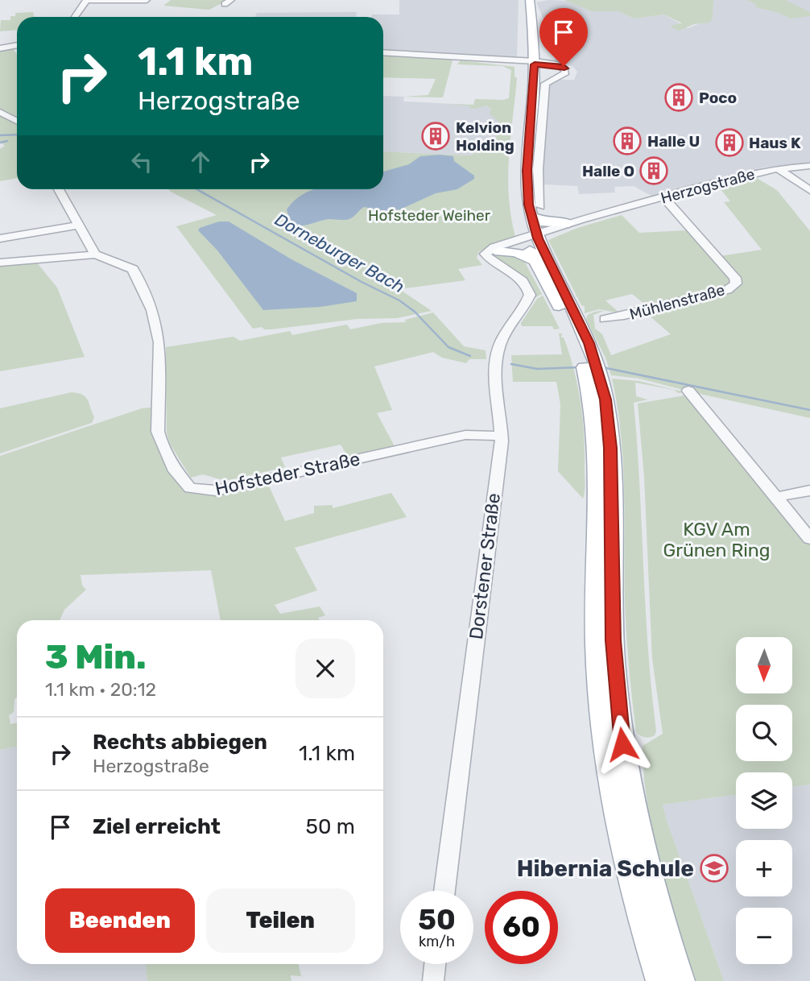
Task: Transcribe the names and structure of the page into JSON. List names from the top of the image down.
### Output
{
  "streets": {
    "street": [
      "Herzogstraße",
      "Mühlenstraße",
      "Hofsteder Straße",
      "Dorstener Straße"
    ]
  },
  "crossings": [
    ["Herzogstraße", "Mühlenstraße"],
    ["Hofsteder Straße", "Dorstener Straße"]
  ],
  "water": ["Dorneburger Bach"],
  "parks": ["Hofsteder Weiher", "KGV Am Grünen Ring"],
  "places": {
    "building": [
      "Poco",
      "Kelvion Holding",
      "Halle U",
      "Haus K",
      "Halle O"
    ],
    "school or university": ["Hibernia Schule"]
  },
  "north": "bottom",
  "page": {
    "turn": ["1.1 km", "Herzogstraße"],
    "heading": ["3 Min.", "1.1 km · 20:12"],
    "map_buttons": ["+", "−"],
    "list": [
      {
        "name": "Rechts abbiegen",
        "note": "Herzogstraße",
        "value": "1.1 km"
      },
      {
        "name": "Ziel erreicht",
        "value": "50 m"
      }
    ],
    "buttons": ["Beenden", "Teilen"],
    "speed": "50 km/h",
    "limit": "60"
  }
}
